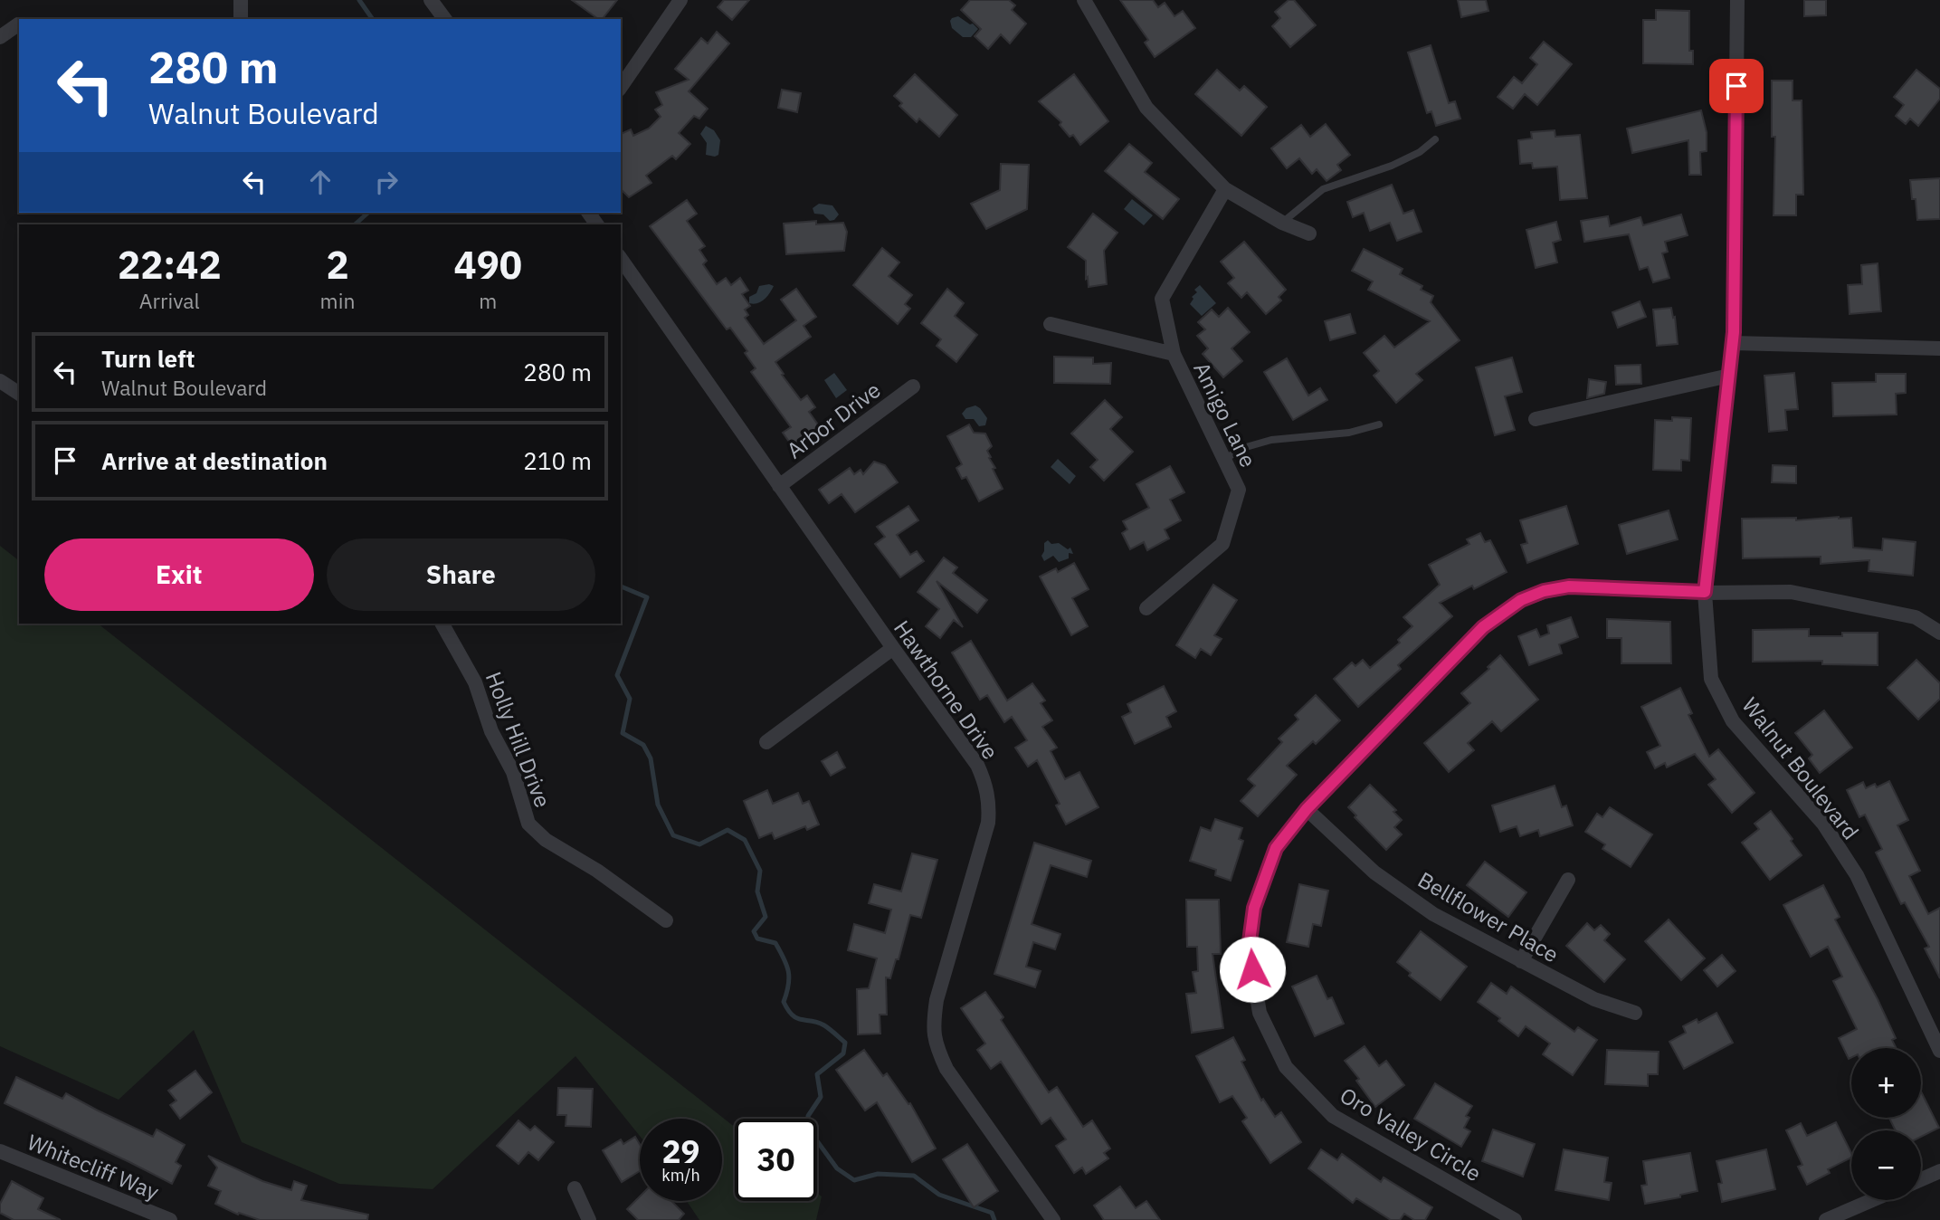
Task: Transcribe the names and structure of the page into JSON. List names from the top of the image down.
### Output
{
  "streets": {
    "street": [
      "Amigo Lane",
      "Arbor Drive",
      "Hawthorne Drive",
      "Holly Hill Drive",
      "Walnut Boulevard",
      "Bellflower Place",
      "Oro Valley Circle",
      "Whitecliff Way"
    ]
  },
  "crossings": [
    ["Arbor Drive", "Hawthorne Drive"],
    ["Walnut Boulevard", "Oro Valley Circle"],
    ["Bellflower Place", "Oro Valley Circle"]
  ],
  "page": {
    "turn": ["280 m", "Walnut Boulevard"],
    "eta": [
      "22:42",
      "Arrival",
      "2",
      "min",
      "490",
      "m"
    ],
    "list": [
      {
        "name": "Turn left",
        "note": "Walnut Boulevard",
        "value": "280 m"
      },
      {
        "name": "Arrive at destination",
        "value": "210 m"
      }
    ],
    "buttons": ["Exit", "Share"],
    "map_buttons": ["+", "−"],
    "speed": "29 km/h",
    "limit": "30"
  }
}
